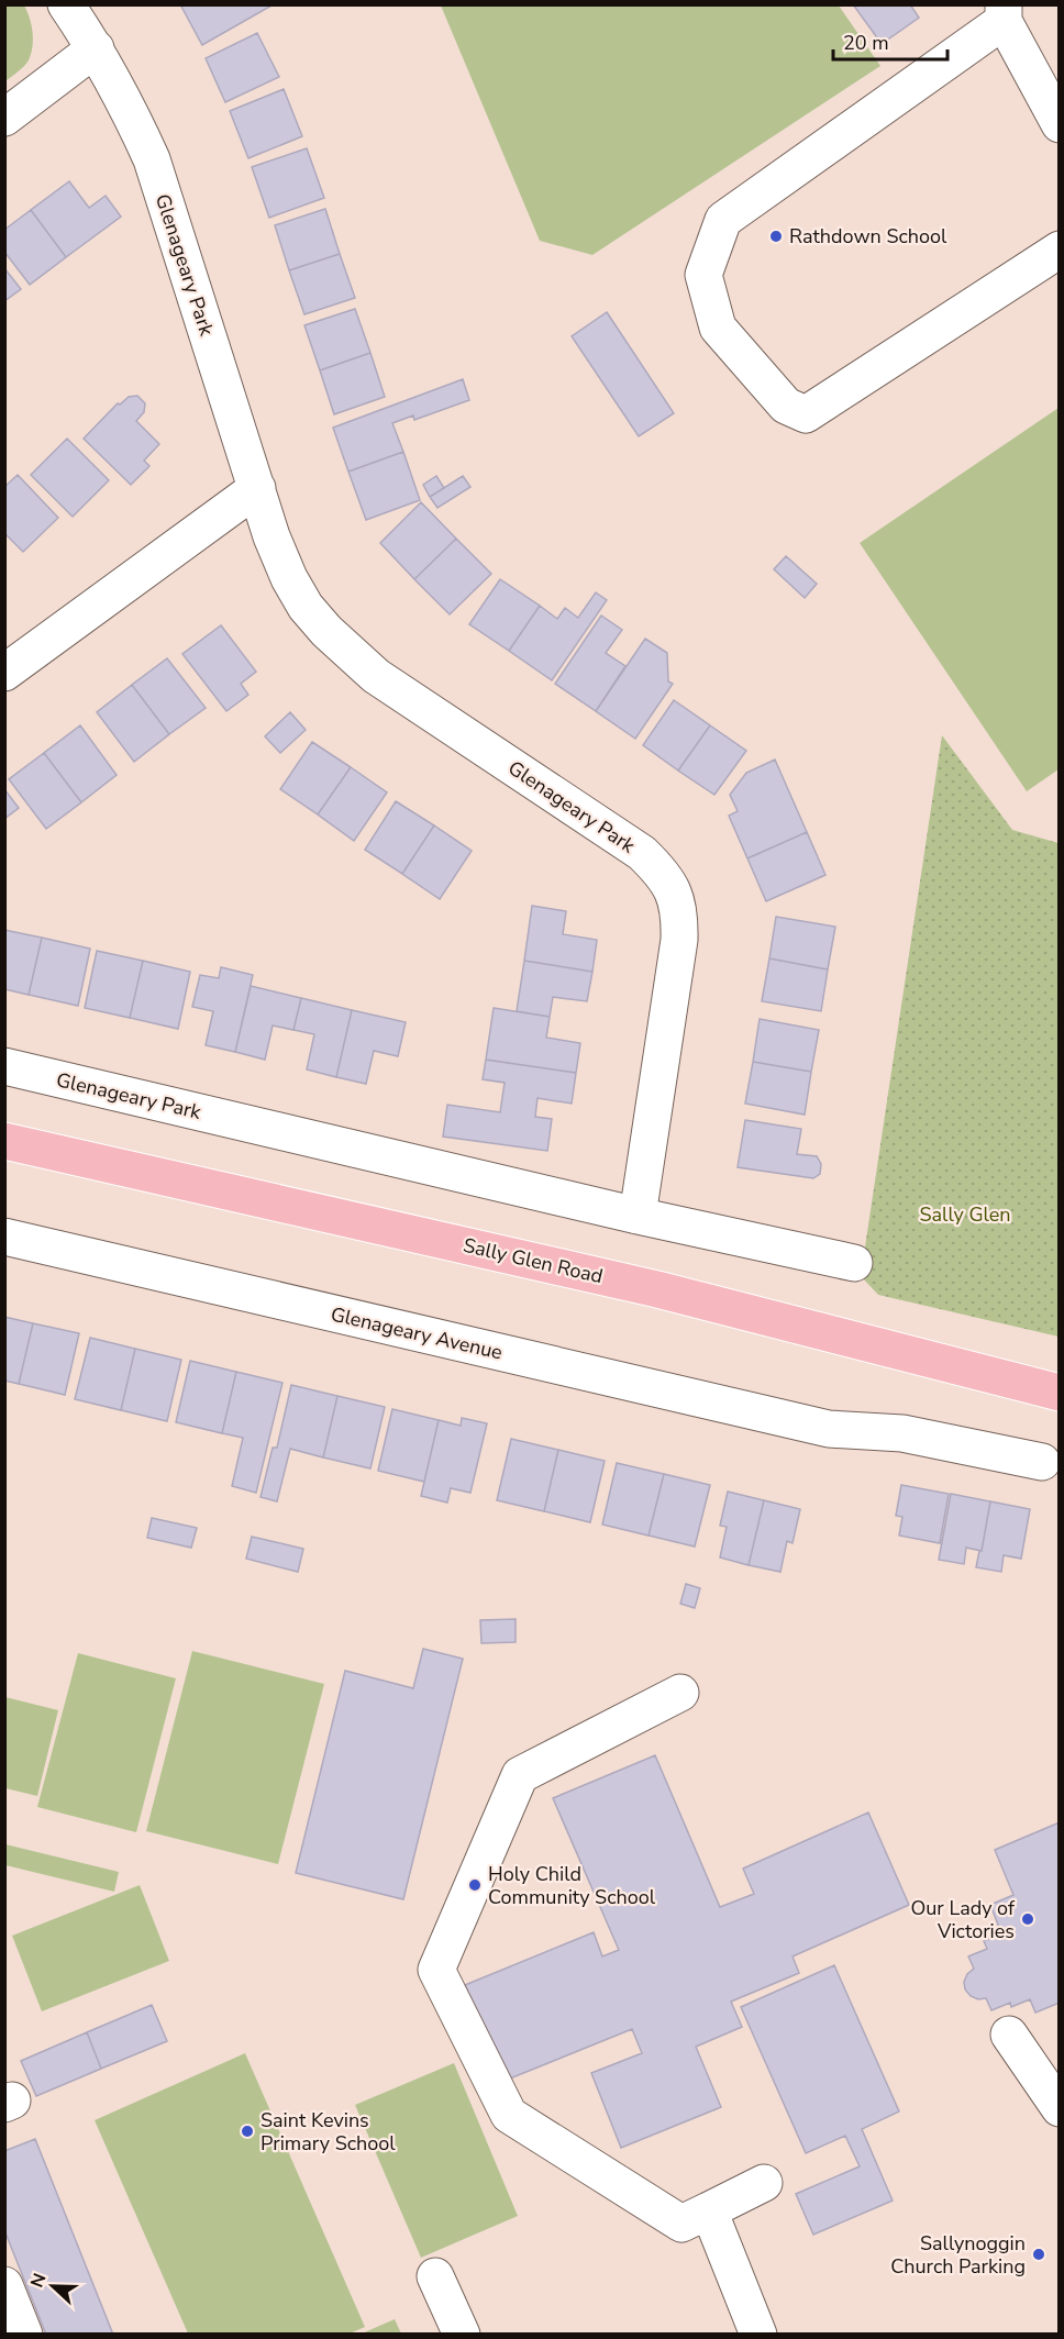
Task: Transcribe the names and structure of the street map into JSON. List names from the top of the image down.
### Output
{
  "streets": {
    "main road": ["Sally Glen Road"],
    "street": ["Glenageary Park", "Glenageary Avenue"]
  },
  "parks": ["Sally Glen"],
  "places": [
    "Rathdown School",
    "Holy Child Community School",
    "Our Lady of Victories",
    "Saint Kevins Primary School",
    "Sallynoggin Church Parking"
  ],
  "scale_bar": "20 m",
  "north": "left"
}
